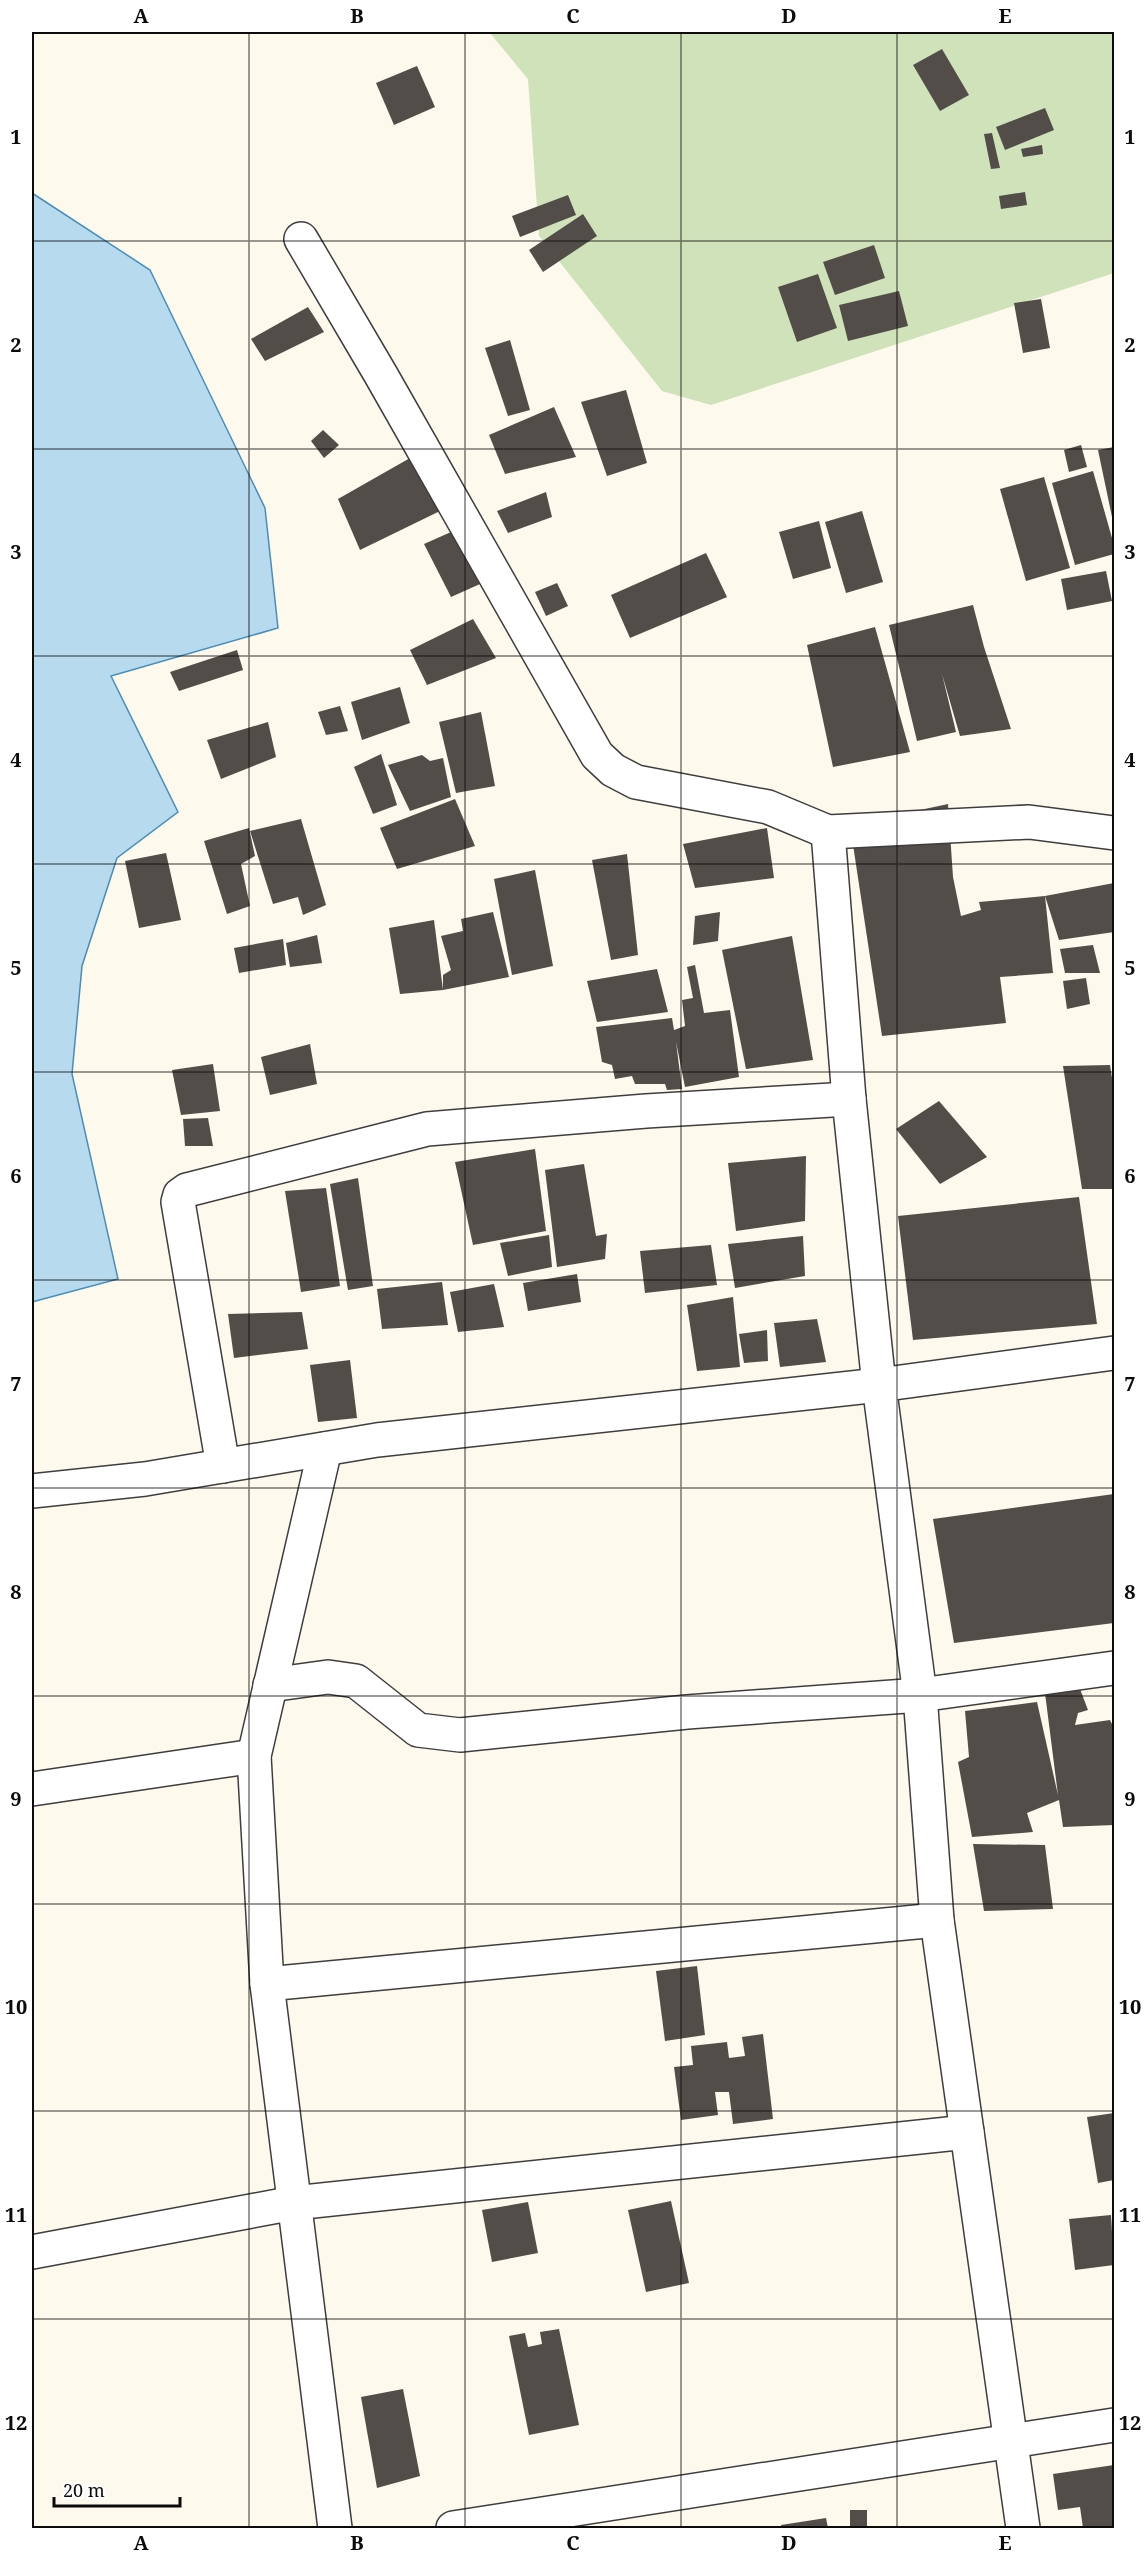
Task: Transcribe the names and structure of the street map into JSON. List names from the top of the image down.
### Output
{
  "scale_bar": "20 m",
  "grid": {
    "columns": [
      "A",
      "B",
      "C",
      "D",
      "E"
    ],
    "rows": [
      "1",
      "2",
      "3",
      "4",
      "5",
      "6",
      "7",
      "8",
      "9",
      "10",
      "11",
      "12"
    ]
  }
}
